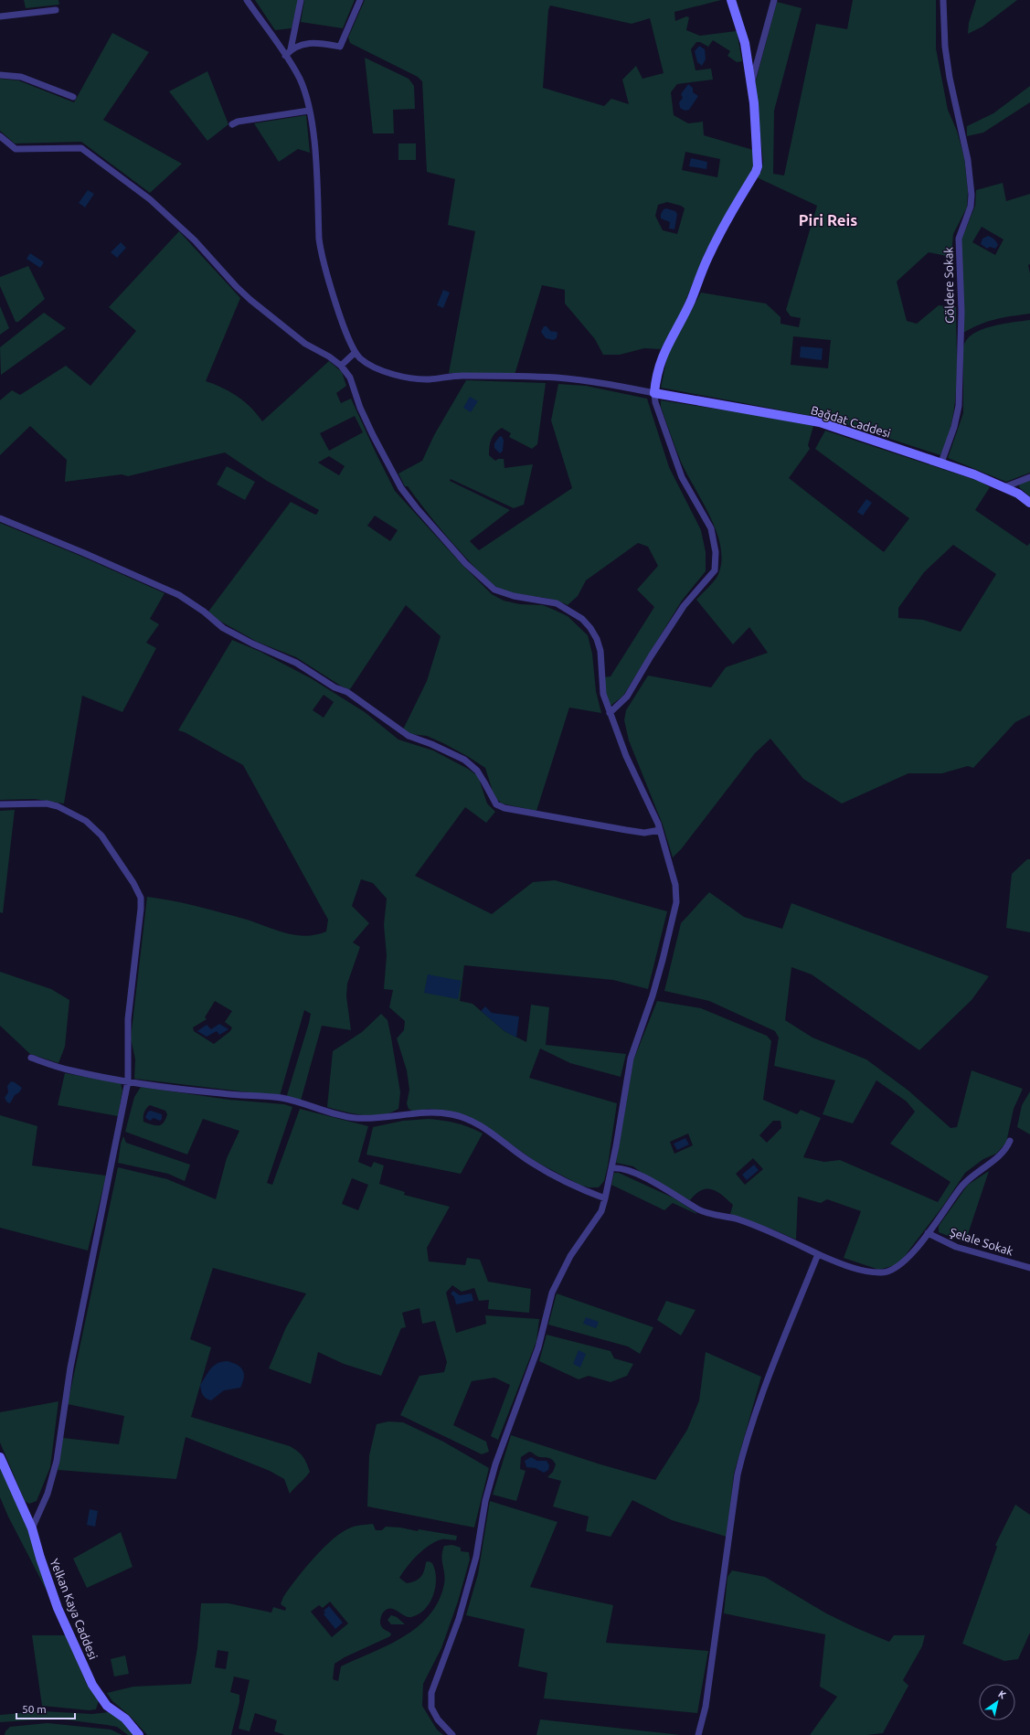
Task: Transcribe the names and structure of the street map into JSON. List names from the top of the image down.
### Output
{
  "streets": {
    "street": [
      "Göldere Sokak",
      "Bağdat Caddesi",
      "Şelale Sokak",
      "Yelkan Kaya Caddesi"
    ]
  },
  "crossings": [
    ["Göldere Sokak", "Bağdat Caddesi"]
  ],
  "districts": ["Piri Reis"],
  "scale_bar": "50 m",
  "north": "top right"
}
